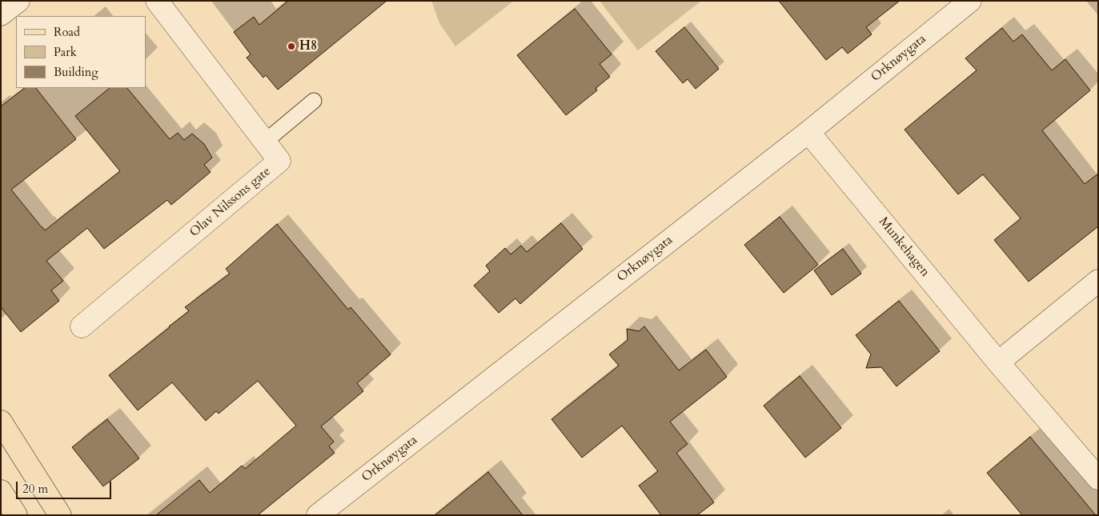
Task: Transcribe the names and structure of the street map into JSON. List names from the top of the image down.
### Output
{
  "streets": {
    "street": ["Orknøygata", "Olav Nilssons gate", "Munkehagen"]
  },
  "crossings": [
    ["Orknøygata", "Munkehagen"]
  ],
  "places": ["H8"],
  "legend": ["Road", "Park", "Building"],
  "scale_bar": "20 m"
}
